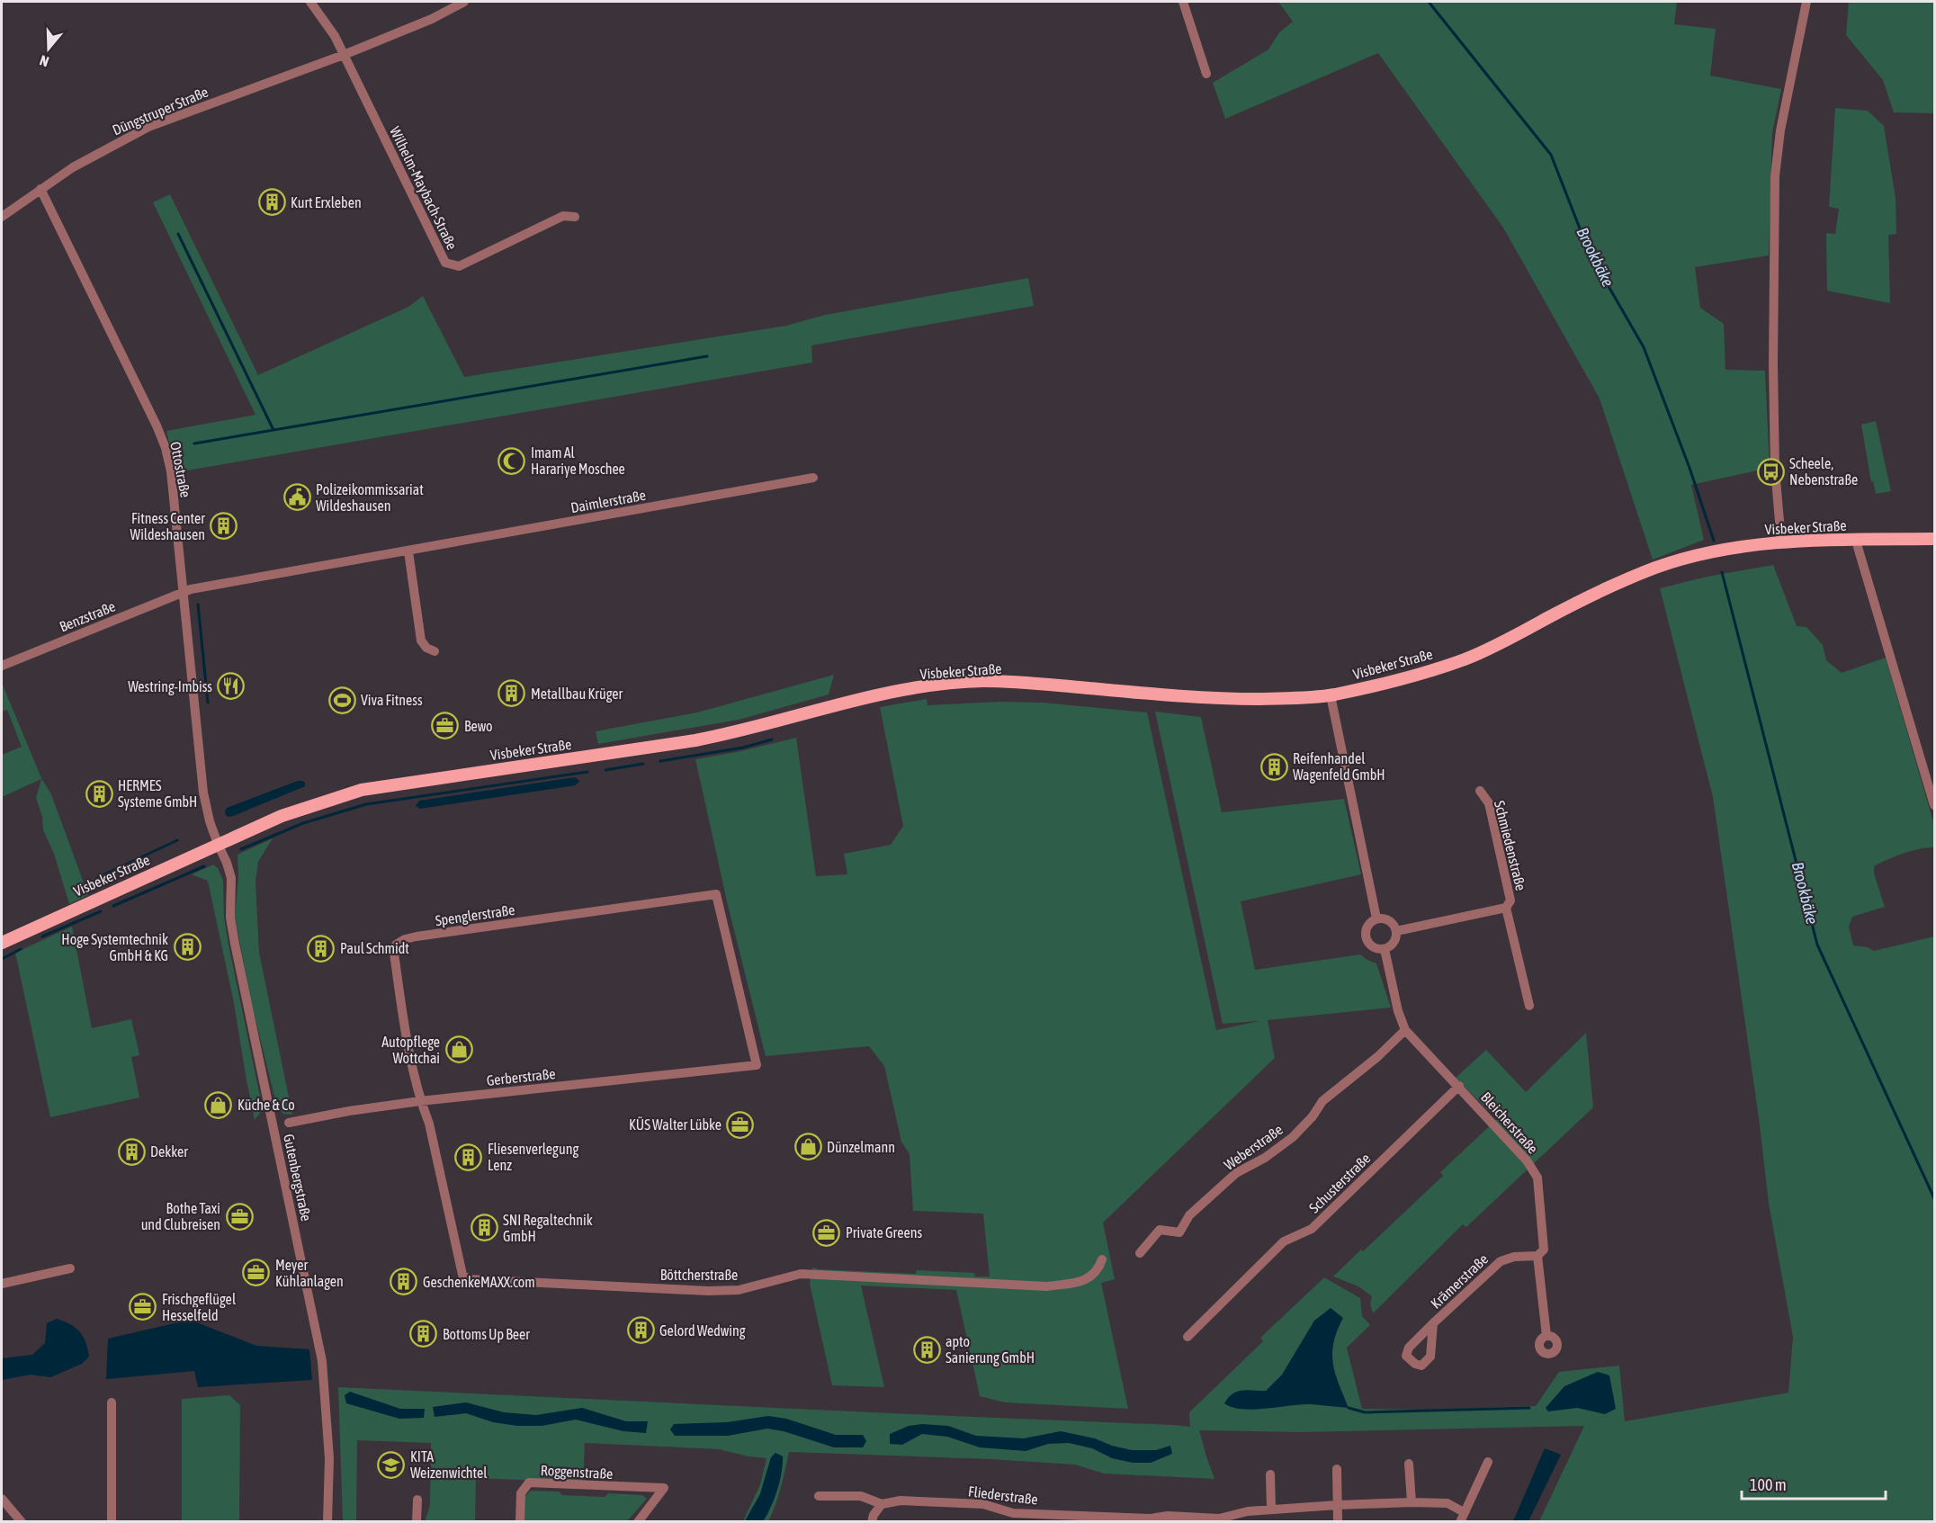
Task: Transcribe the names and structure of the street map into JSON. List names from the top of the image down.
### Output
{
  "streets": {
    "main road": ["Visbeker Straße"],
    "street": [
      "Düngstruper Straße",
      "Wilhelm-Maybach-Straße",
      "Ottostraße",
      "Daimlerstraße",
      "Benzstraße",
      "Schmiedenstraße",
      "Spenglerstraße",
      "Gerberstraße",
      "Bleicherstraße",
      "Weberstraße",
      "Gutenbergstraße",
      "Schusterstraße",
      "Böttcherstraße",
      "Krämerstraße",
      "Roggenstraße",
      "Fliederstraße"
    ]
  },
  "crossings": [
    ["Düngstruper Straße", "Wilhelm-Maybach-Straße"],
    ["Düngstruper Straße", "Ottostraße"],
    ["Ottostraße", "Daimlerstraße"],
    ["Ottostraße", "Visbeker Straße"],
    ["Ottostraße", "Benzstraße"],
    ["Ottostraße", "Gutenbergstraße"],
    ["Daimlerstraße", "Benzstraße"],
    ["Visbeker Straße", "Gutenbergstraße"],
    ["Schmiedenstraße", "Bleicherstraße"],
    ["Spenglerstraße", "Gerberstraße"],
    ["Spenglerstraße", "Böttcherstraße"],
    ["Gerberstraße", "Böttcherstraße"],
    ["Bleicherstraße", "Weberstraße"],
    ["Bleicherstraße", "Schusterstraße"],
    ["Bleicherstraße", "Krämerstraße"]
  ],
  "water": ["Brookbäke"],
  "places": {
    "building": [
      "Kurt Erxleben",
      "Fitness Center Wildeshausen",
      "Metallbau Krüger",
      "Reifenhandel Wagenfeld GmbH",
      "HERMES Systeme GmbH",
      "Hoge Systemtechnik GmbH & KG",
      "Paul Schmidt",
      "Dekker",
      "Fliesenverlegung Lenz",
      "SNI Regaltechnik GmbH",
      "GeschenkeMAXX.com",
      "Gelord Wedwing",
      "Bottoms Up Beer",
      "apto Sanierung GmbH"
    ],
    "mosque": ["Imam Al Harariye Moschee"],
    "bus stop": ["Scheele, Nebenstraße"],
    "public building": ["Polizeikommissariat Wildeshausen"],
    "restaurant": ["Westring-Imbiss"],
    "sports": ["Viva Fitness"],
    "office": [
      "Bewo",
      "KÜS Walter Lübke",
      "Bothe Taxi und Clubreisen",
      "Private Greens",
      "Meyer Kühlanlagen",
      "Frischgeflügel Hesselfeld"
    ],
    "shop": ["Autopflege Wottchai", "Küche & Co", "Dünzelmann"],
    "school or university": ["KITA Weizenwichtel"]
  },
  "scale_bar": "100 m",
  "north": "bottom"
}
